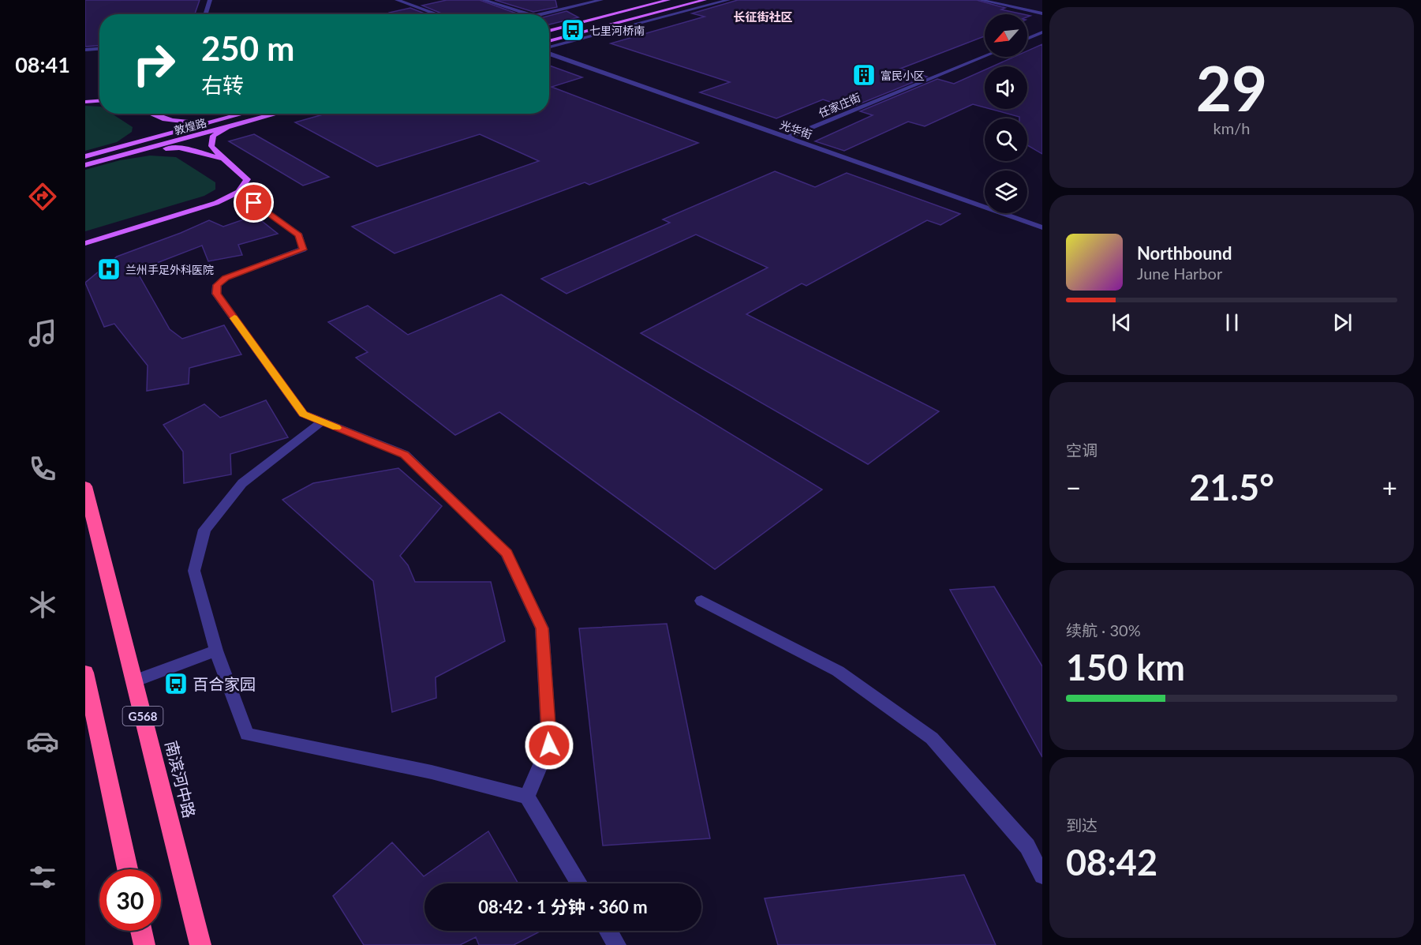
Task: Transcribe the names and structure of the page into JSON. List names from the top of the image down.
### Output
{
  "streets": {
    "highway": ["G568", "南滨河中路"],
    "main road": ["敦煌路"],
    "street": ["任家庄街", "光华街"]
  },
  "crossings": [
    ["任家庄街", "光华街"]
  ],
  "districts": ["长征街社区"],
  "places": {
    "bus stop": ["七里河桥南", "百合家园"],
    "building": ["富民小区"],
    "hospital": ["兰州手足外科医院"]
  },
  "north": "bottom left",
  "page": {
    "tabs": "08:41",
    "tile": [
      ["29", "km/h"],
      "空调",
      ["续航 · 30%", "150 km"],
      ["到达", "08:42"]
    ],
    "turn": ["250 m", "右转"],
    "song": ["Northbound", "June Harbor"],
    "heat": ["−", "21.5°", "+"],
    "limit": "30",
    "trip": "08:42 · 1 分钟 · 360 m"
  }
}
